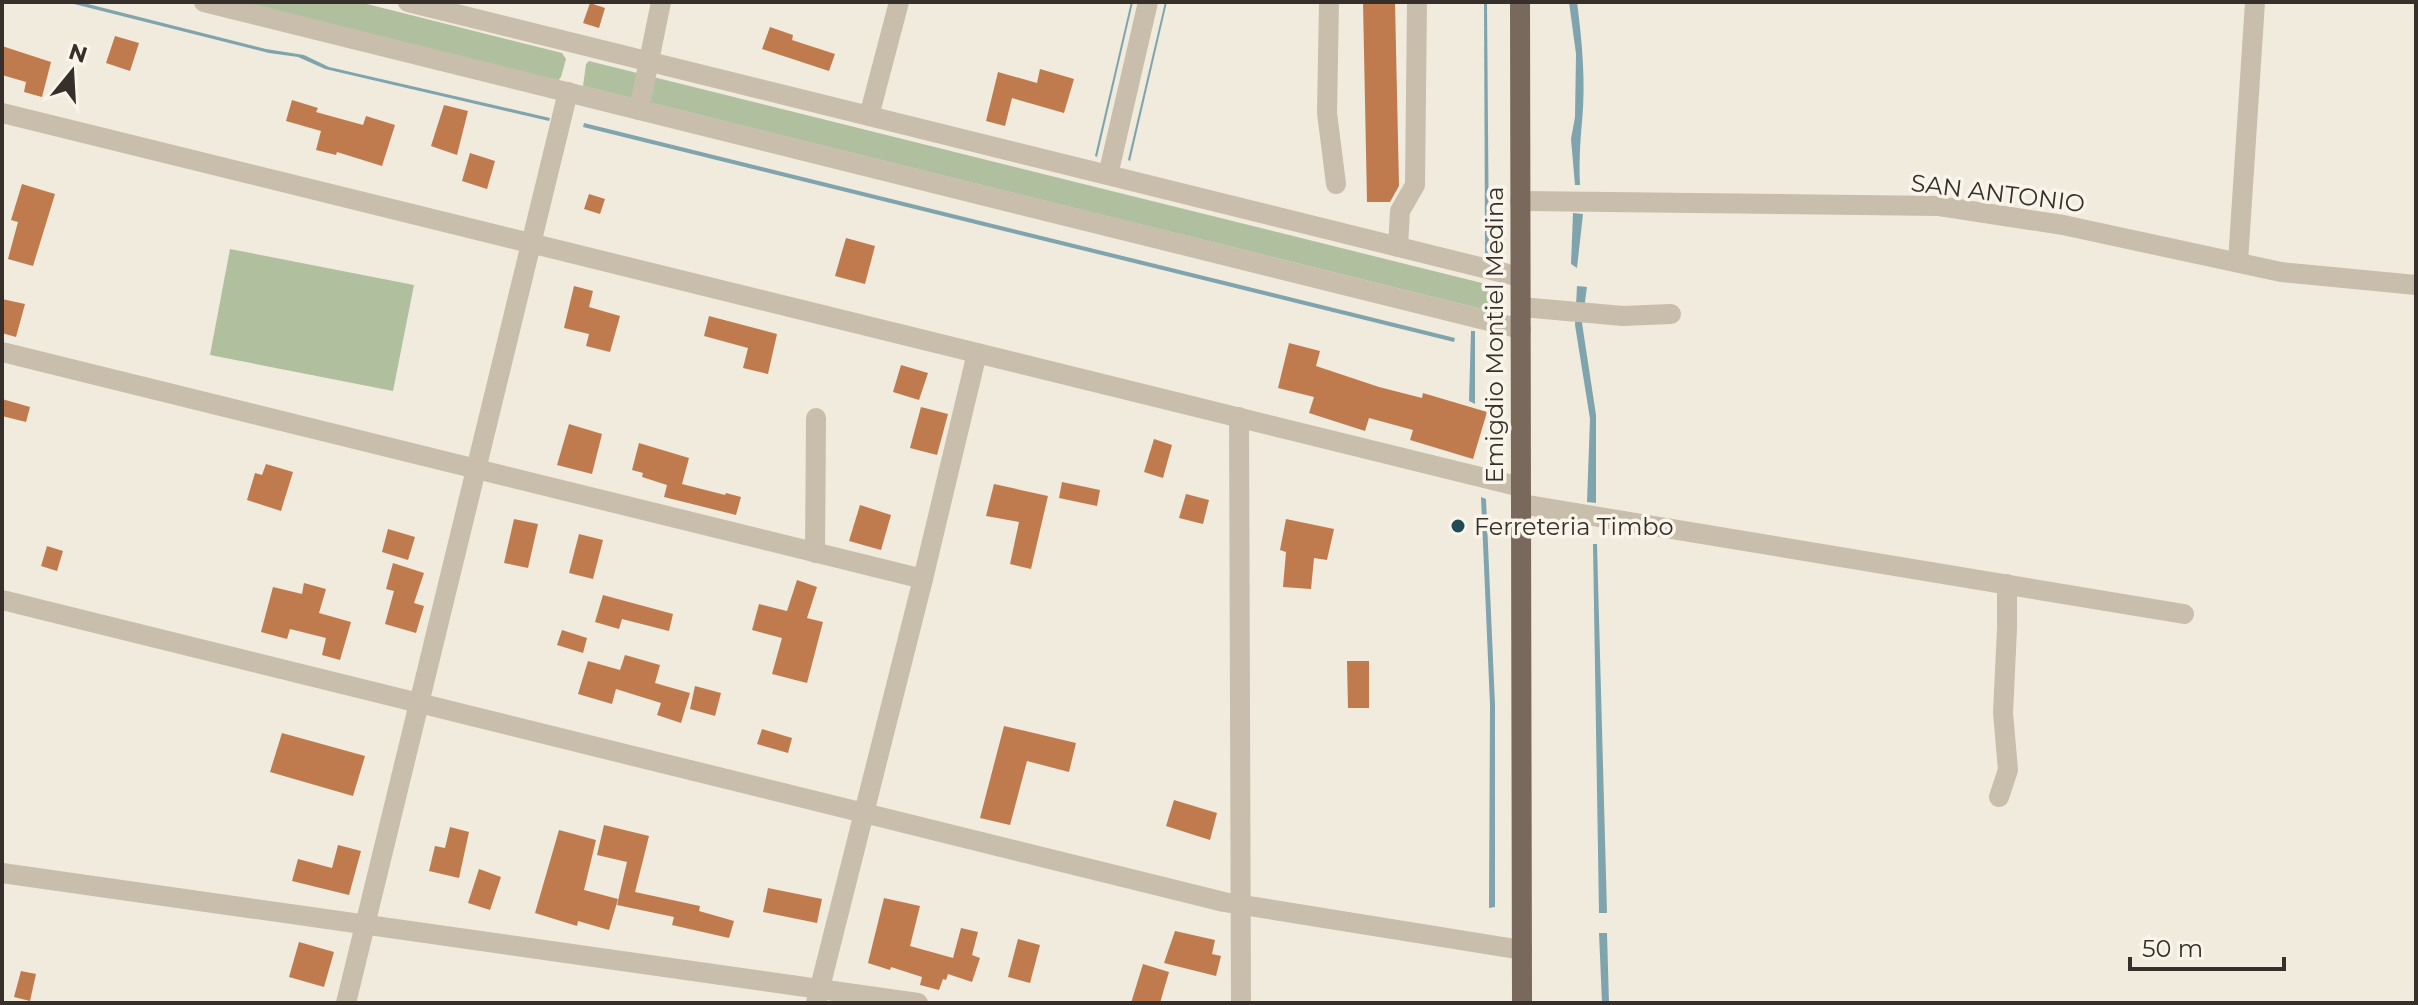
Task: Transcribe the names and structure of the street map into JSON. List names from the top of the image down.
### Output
{
  "streets": {
    "main road": ["Emigdio Montiel Medina"],
    "street": ["SAN ANTONIO"]
  },
  "crossings": [
    ["SAN ANTONIO", "Emigdio Montiel Medina"]
  ],
  "places": ["Ferreteria Timbo"],
  "scale_bar": "50 m",
  "north": "top"
}
